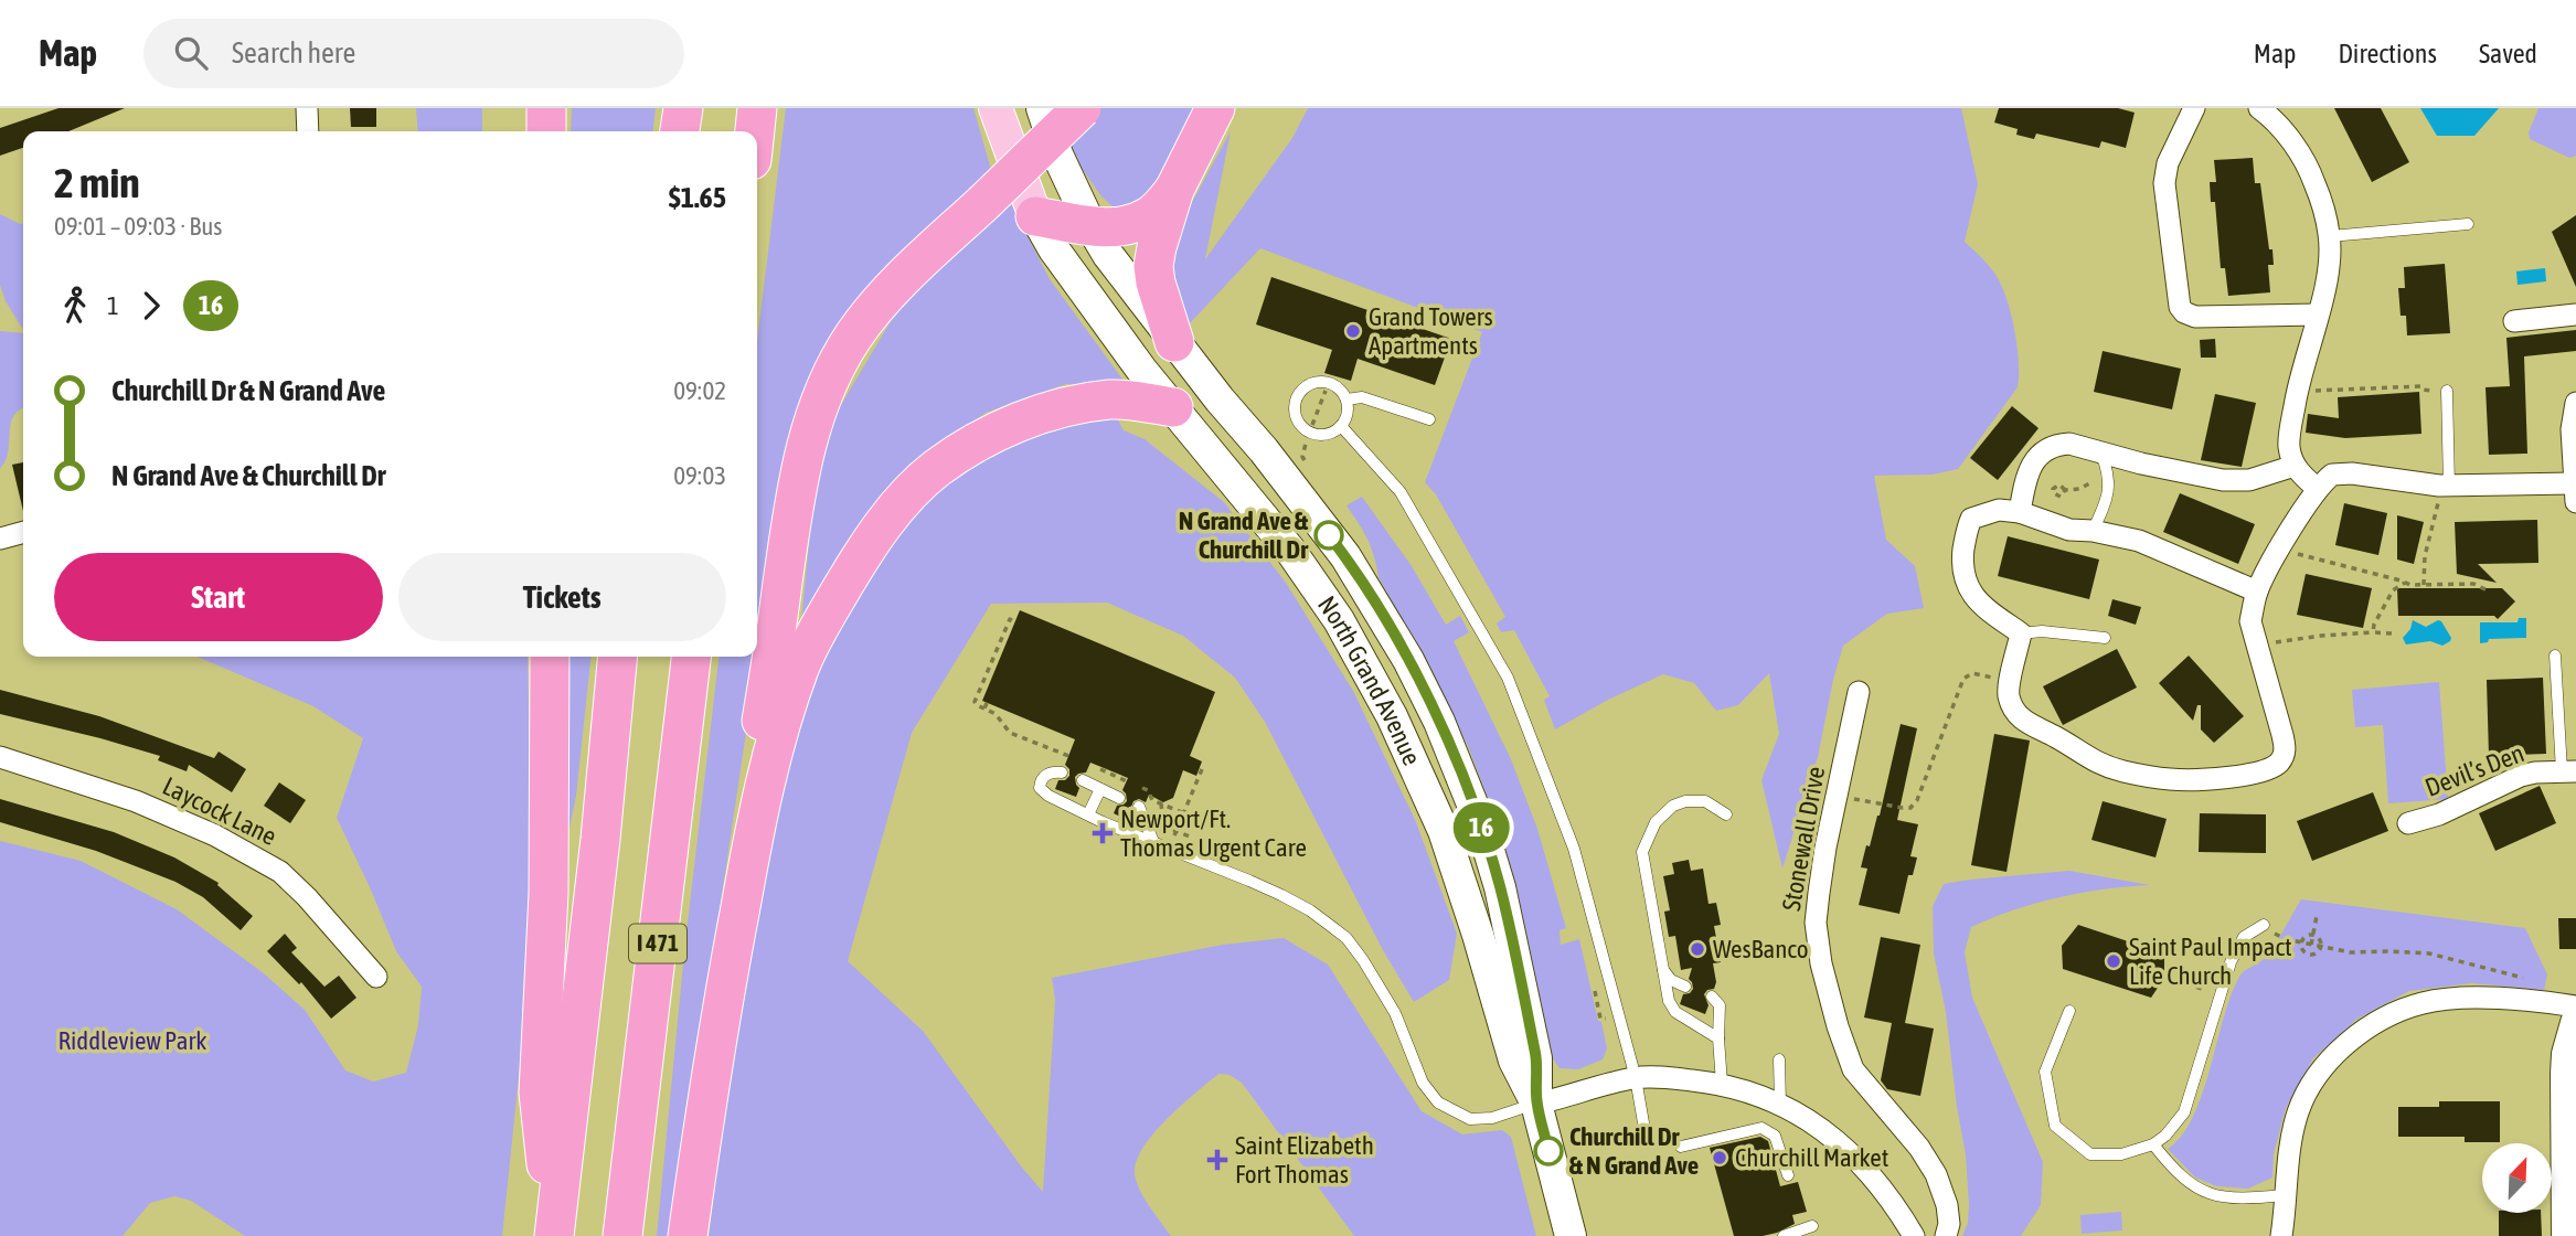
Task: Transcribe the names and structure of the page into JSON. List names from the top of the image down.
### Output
{
  "streets": {
    "highway": ["I 471"],
    "main road": ["North Grand Avenue"],
    "street": ["Devil’s Den", "Laycock Lane", "Stonewall Drive"]
  },
  "parks": ["Riddleview Park"],
  "places": {
    "other": [
      "Grand Towers Apartments",
      "N Grand Ave & Churchill Dr",
      "WesBanco",
      "Saint Paul Impact Life Church",
      "Churchill Dr & N Grand Ave",
      "Churchill Market"
    ],
    "health": ["Newport/Ft. Thomas Urgent Care", "Saint Elizabeth Fort Thomas"]
  },
  "lines": ["bus line 16"],
  "north": "top right",
  "page": {
    "header": "Map",
    "search": "Search here",
    "nav": ["Map", "Directions", "Saved"],
    "on_map": "16",
    "heading": ["2 min", "09:01 – 09:03 · Bus", "$1.65"],
    "legs": ["1", "16"],
    "list": [
      {
        "name": "Churchill Dr & N Grand Ave",
        "value": "09:02"
      },
      {
        "name": "N Grand Ave & Churchill Dr",
        "value": "09:03"
      }
    ],
    "buttons": ["Start", "Tickets"]
  }
}
